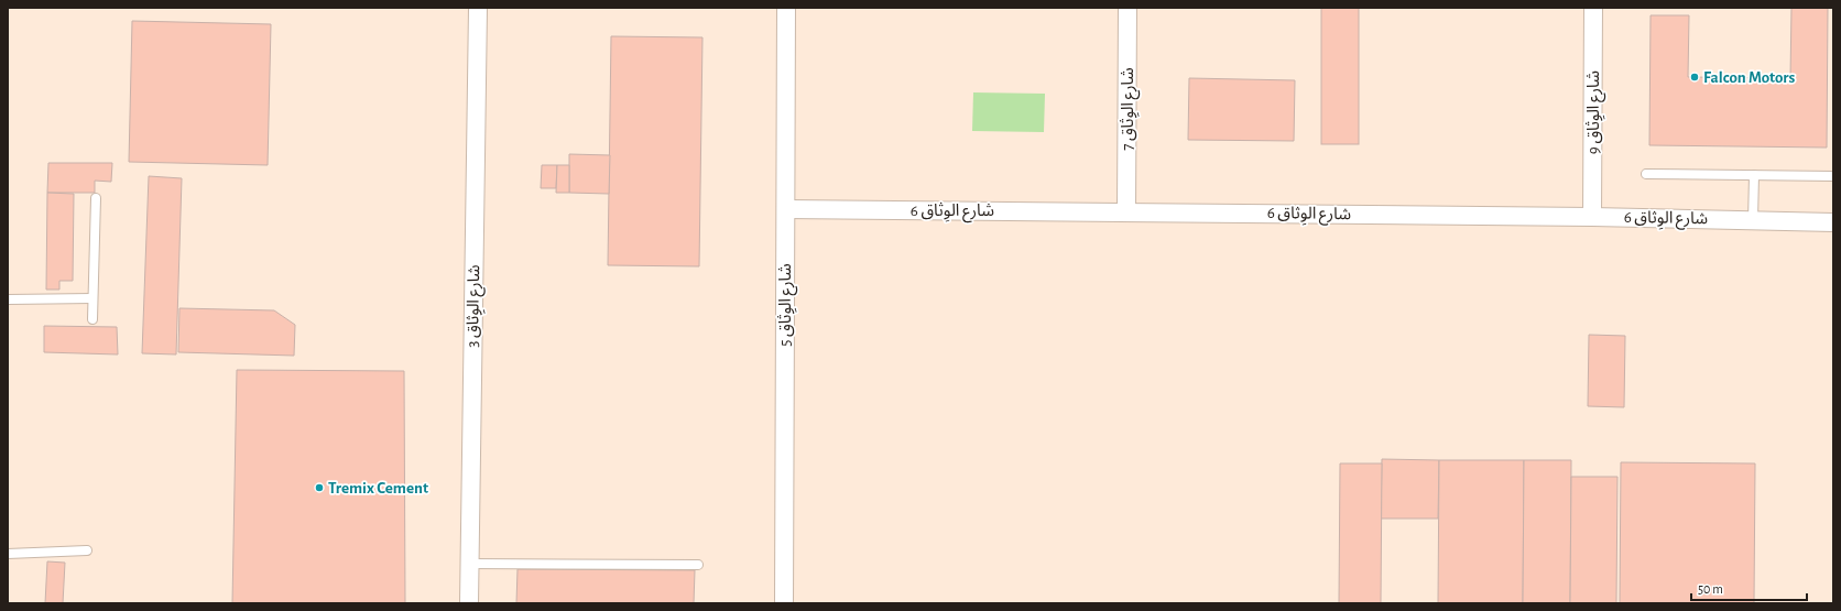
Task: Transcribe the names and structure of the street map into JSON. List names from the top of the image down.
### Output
{
  "streets": {
    "street": [
      "شارع الوِثاق 7",
      "شارع الوِثاق 9",
      "شارع الوِثاق 6",
      "شارع الوِثاق 5",
      "شارع الوِثاق 3"
    ]
  },
  "crossings": [
    ["شارع الوِثاق 7", "شارع الوِثاق 6"],
    ["شارع الوِثاق 9", "شارع الوِثاق 6"],
    ["شارع الوِثاق 6", "شارع الوِثاق 5"]
  ],
  "places": ["Falcon Motors", "Tremix Cement"],
  "scale_bar": "50 m"
}
